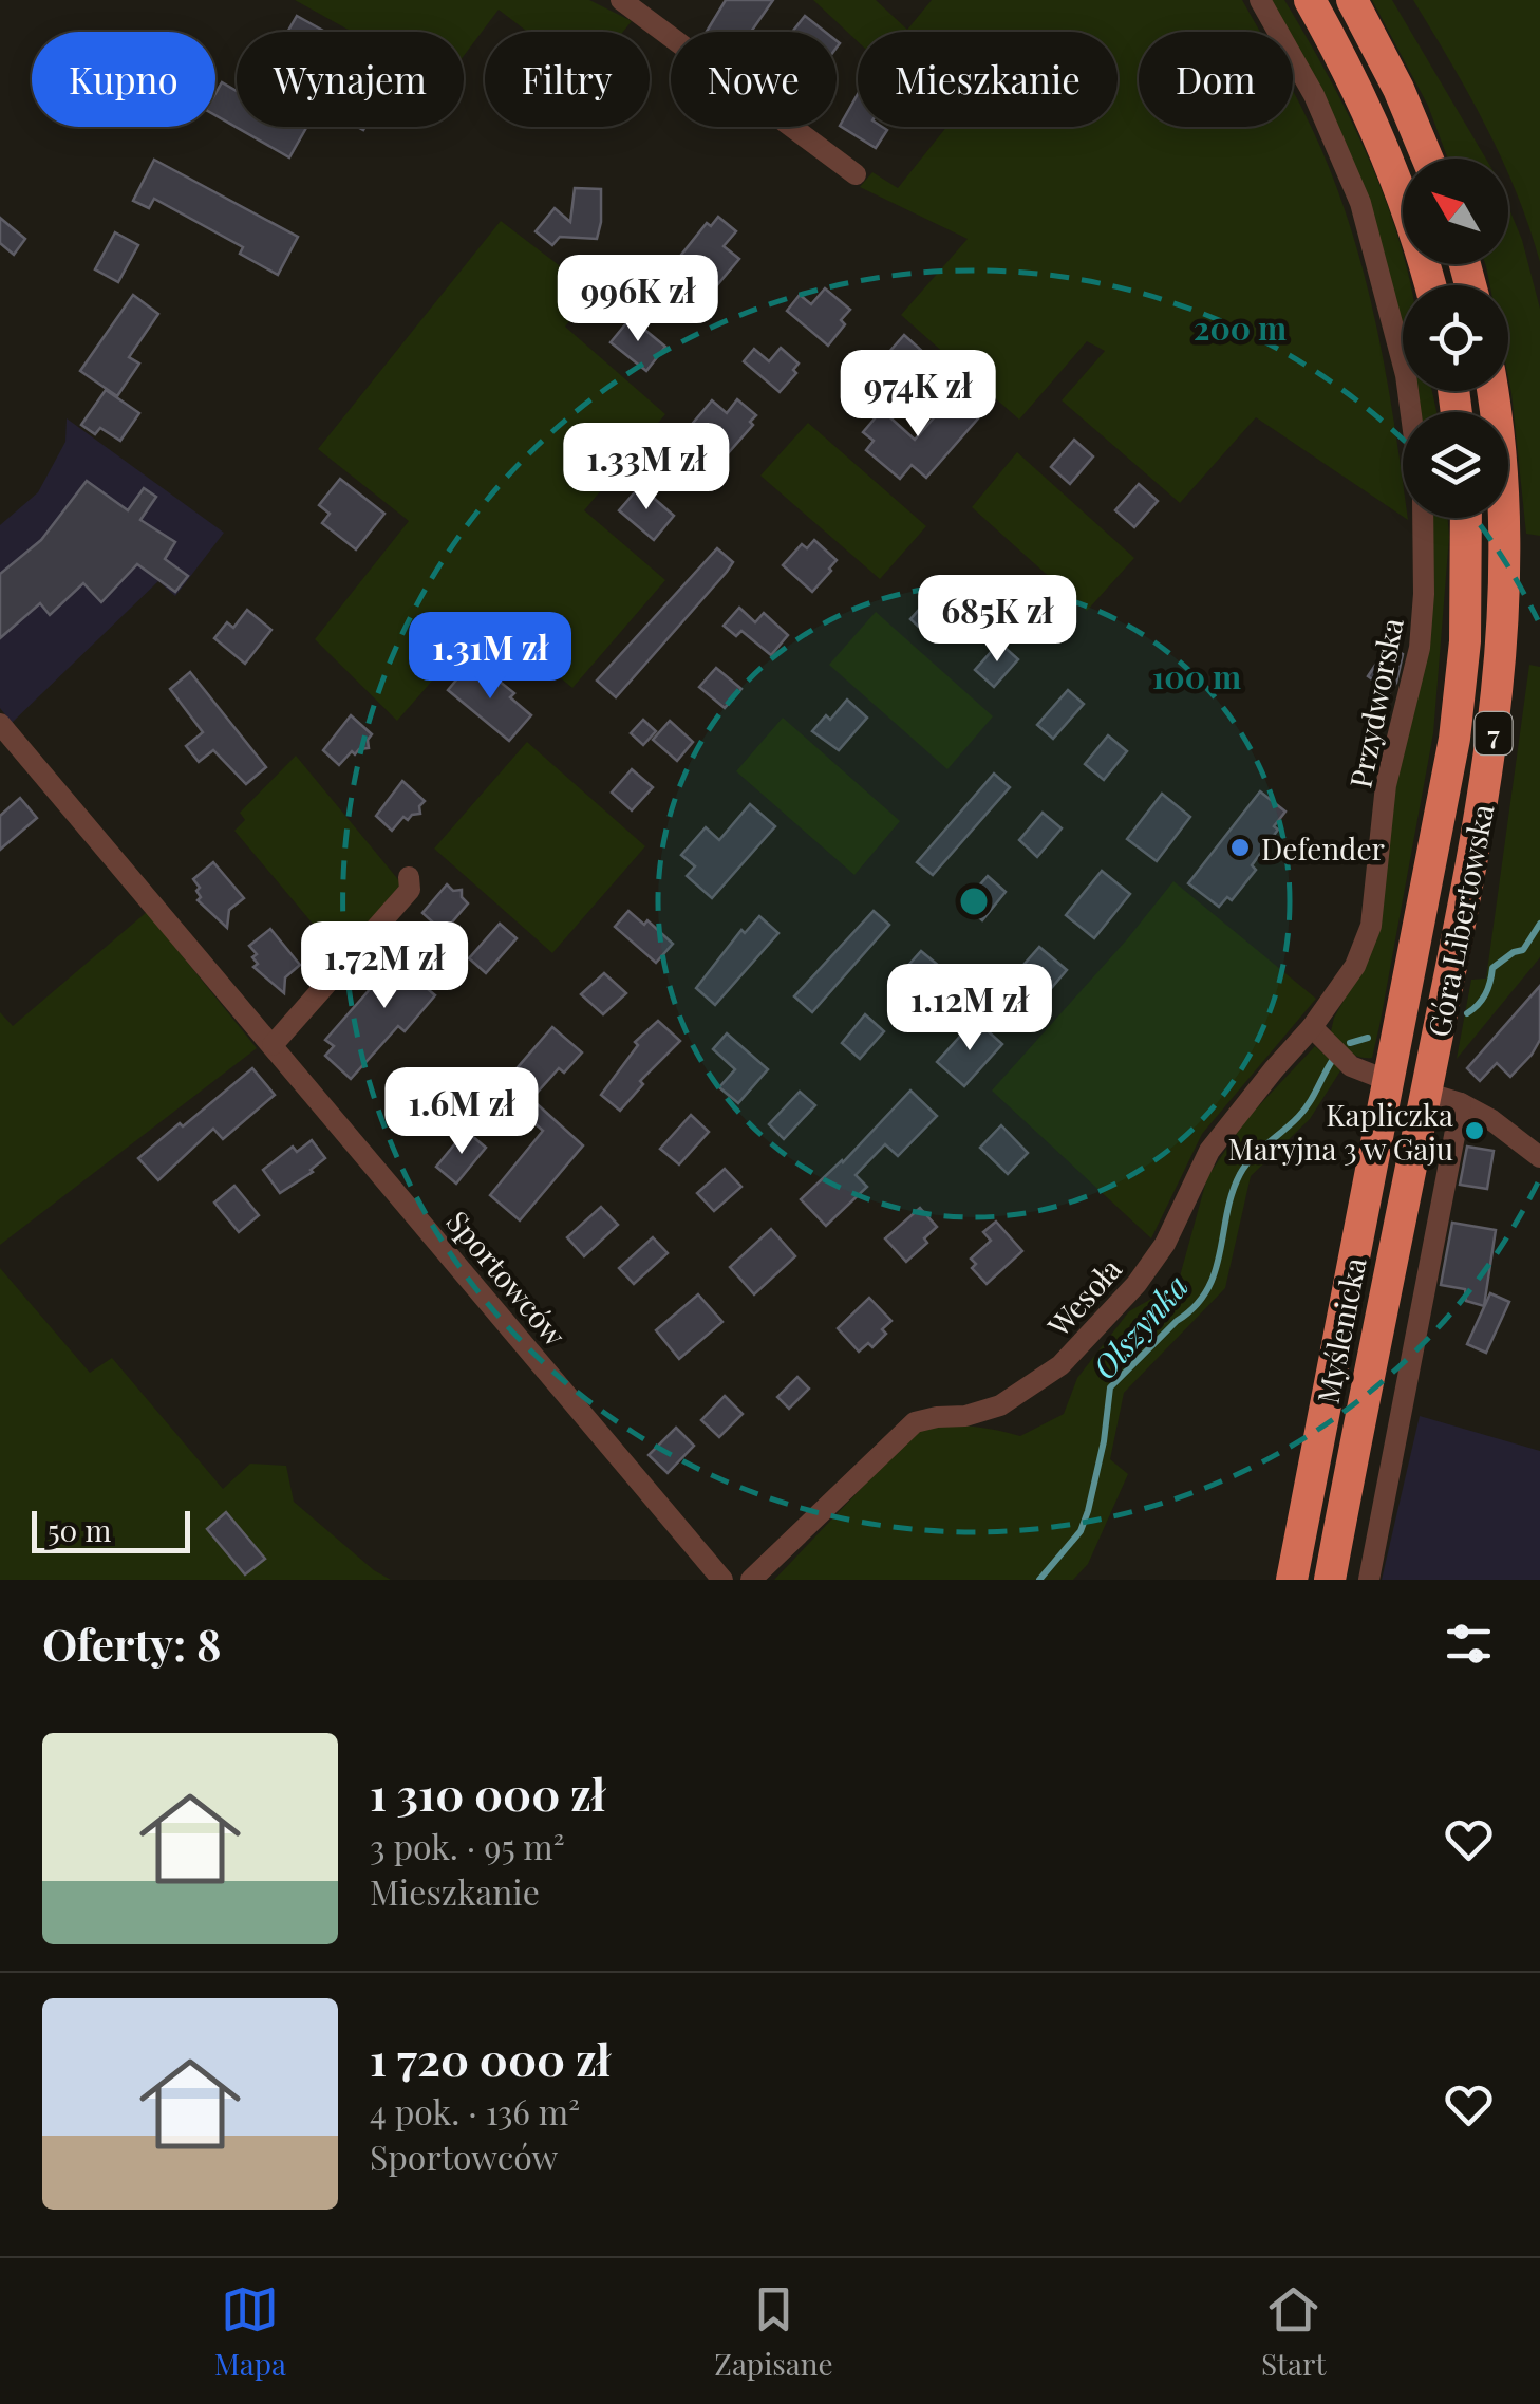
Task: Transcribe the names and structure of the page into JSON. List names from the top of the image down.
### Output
{
  "streets": {
    "highway": ["7", "Góra Libertowska", "Myślenicka"],
    "street": ["Przydworska", "Sportowców", "Wesoła"]
  },
  "crossings": [
    ["Przydworska", "Wesoła"],
    ["Góra Libertowska", "Myślenicka"]
  ],
  "water": ["Olszynka"],
  "places": ["Defender", "Kapliczka Maryjna 3 w Gaju"],
  "scale_bar": "50 m",
  "north": "top left",
  "page": {
    "chip": [
      "Kupno",
      "Wynajem",
      "Filtry",
      "Nowe",
      "Mieszkanie",
      "Dom"
    ],
    "price": [
      "996K zł",
      "974K zł",
      "1.33M zł",
      "685K zł",
      "1.31M zł",
      "1.72M zł",
      "1.12M zł",
      "1.6M zł"
    ],
    "scale": "50 m",
    "heading": "Oferty: 8",
    "list": [
      {
        "name": "1 310 000 zł",
        "note": "3 pok. · 95 m² · Mieszkanie"
      },
      {
        "name": "1 720 000 zł",
        "note": "4 pok. · 136 m² · Sportowców"
      }
    ],
    "tabs": ["Mapa", "Zapisane", "Start"]
  },
  "rings": ["200 m", "100 m"]
}
